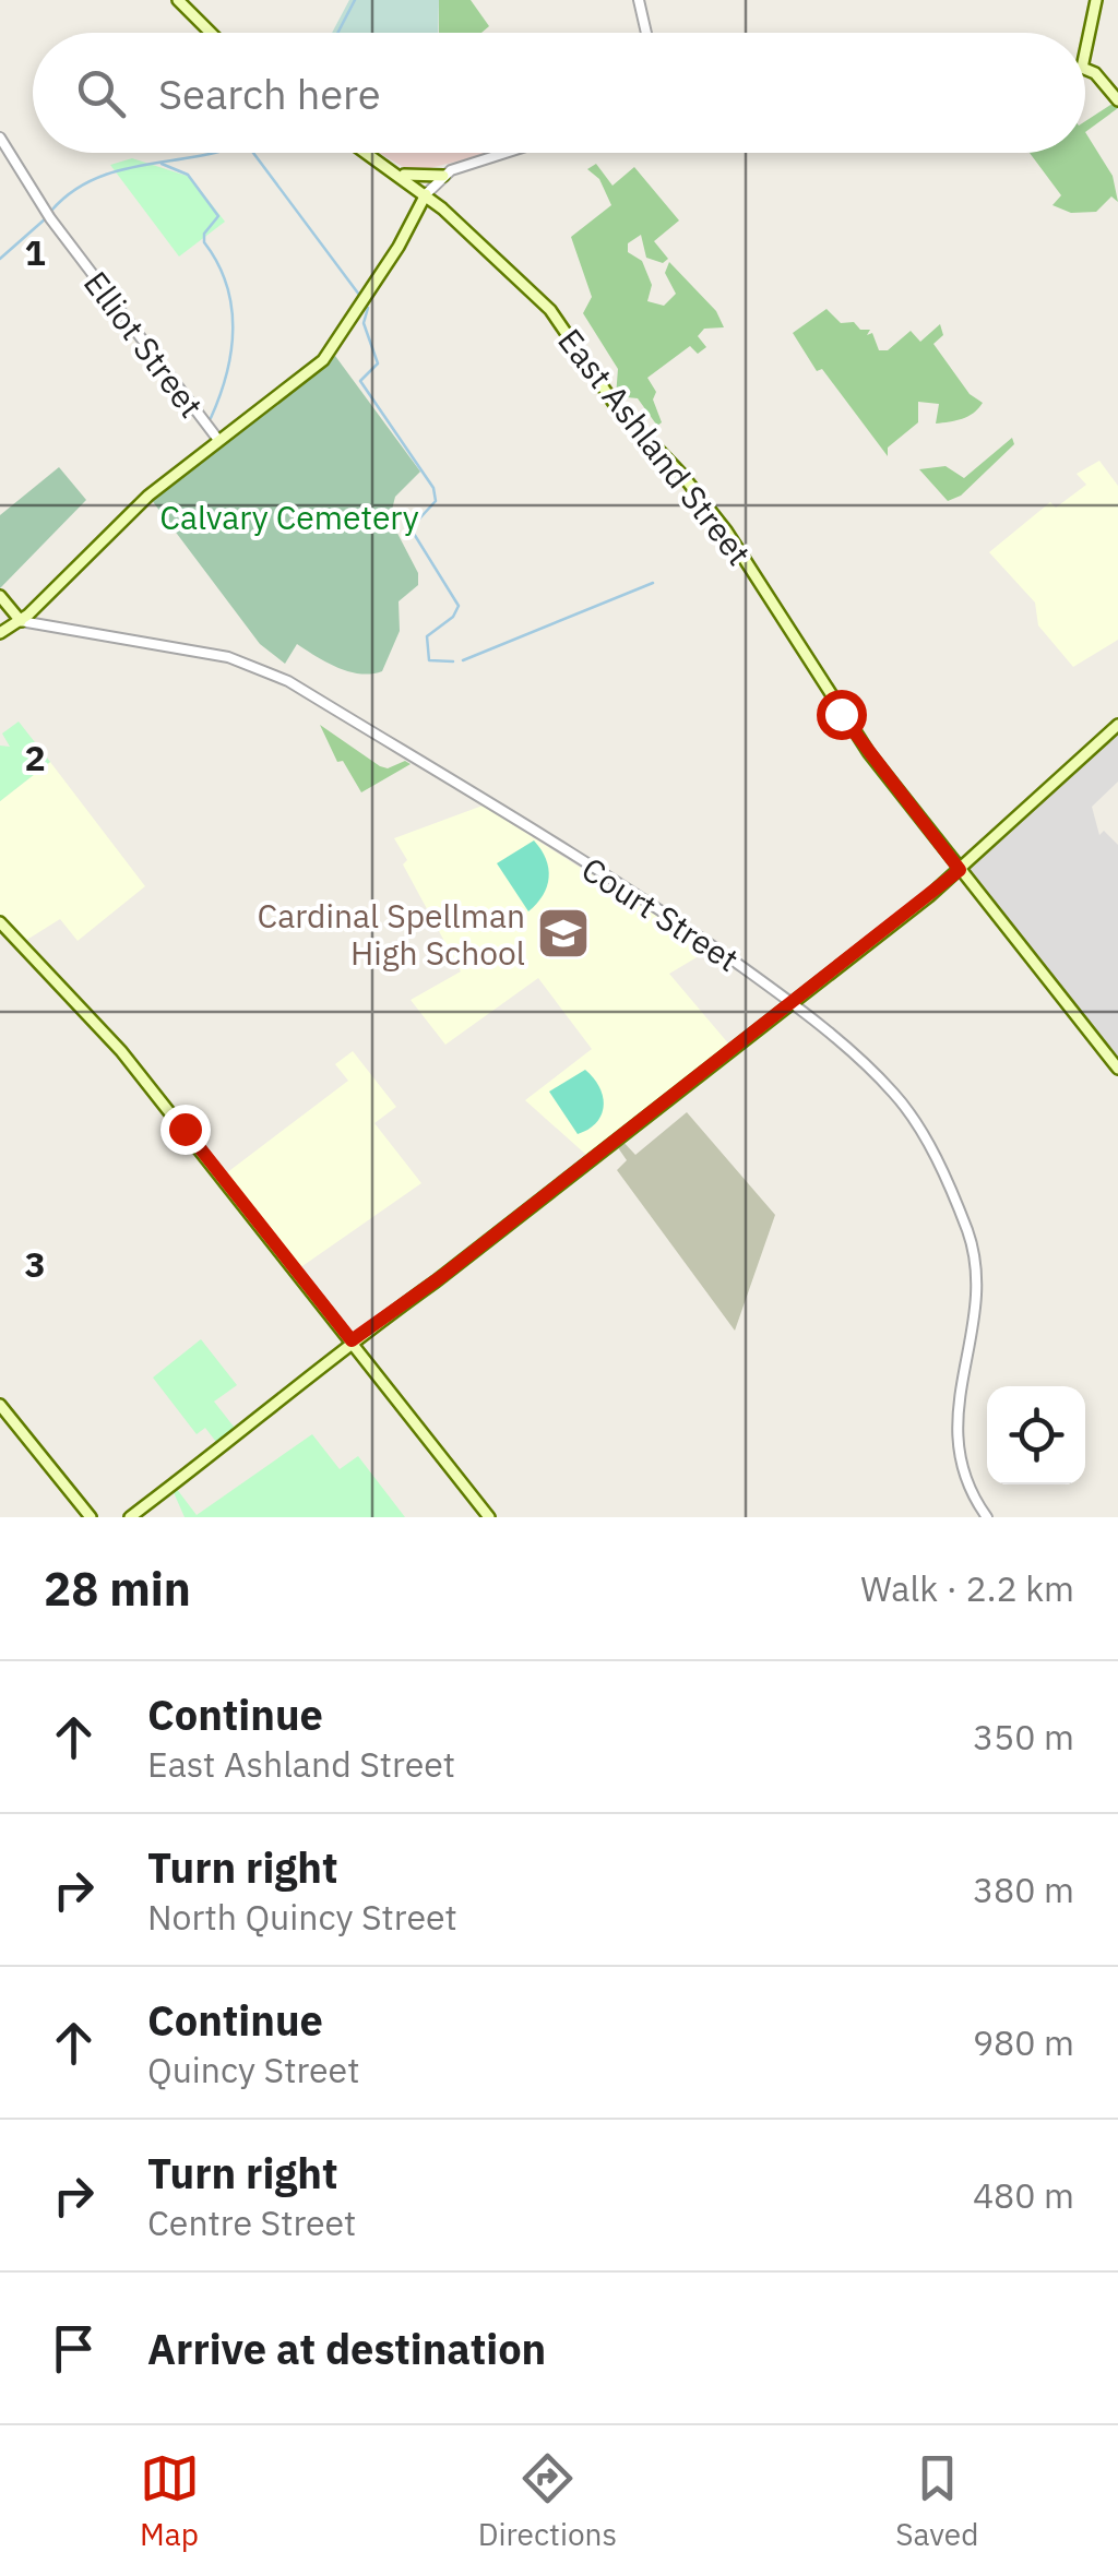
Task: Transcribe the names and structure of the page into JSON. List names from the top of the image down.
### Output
{
  "streets": {
    "main road": ["East Ashland Street"],
    "street": ["Elliot Street", "Court Street"]
  },
  "parks": ["Calvary Cemetery"],
  "places": {
    "school or university": ["Cardinal Spellman High School"]
  },
  "page": {
    "search": "Search here",
    "heading": ["28 min", "Walk · 2.2 km"],
    "list": [
      ["Continue", "East Ashland Street", "350 m"],
      ["Turn right", "North Quincy Street", "380 m"],
      ["Continue", "Quincy Street", "980 m"],
      ["Turn right", "Centre Street", "480 m"],
      "Arrive at destination"
    ],
    "nav": ["Map", "Directions", "Saved"]
  },
  "grid": {
    "rows": ["1", "2", "3"]
  }
}
